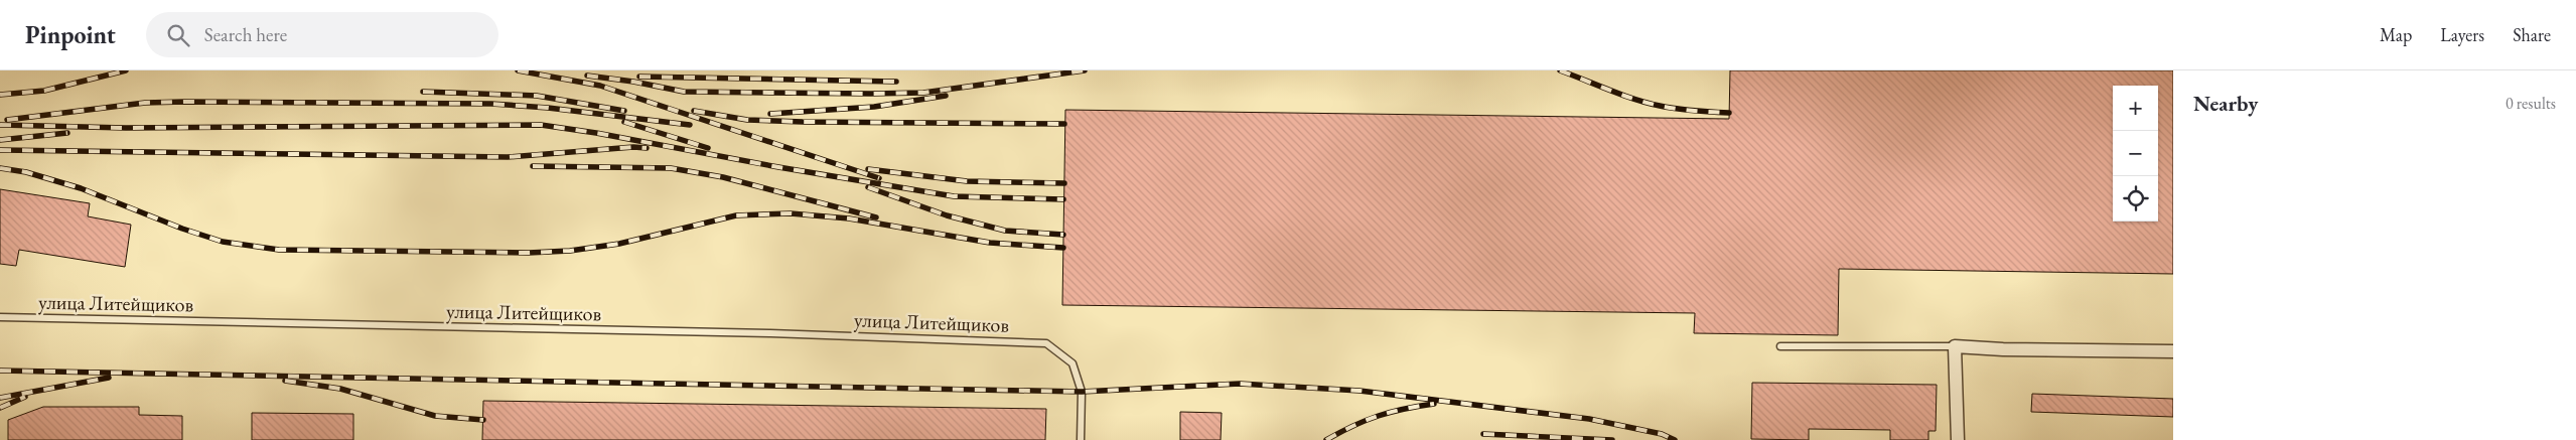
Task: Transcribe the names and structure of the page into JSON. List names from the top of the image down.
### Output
{
  "streets": {
    "lane": ["улица Литейщиков"]
  },
  "page": {
    "header": "Pinpoint",
    "search": "Search here",
    "nav": ["Map", "Layers", "Share"],
    "heading": ["Nearby", "0 results"],
    "map_buttons": ["+", "−"]
  }
}
